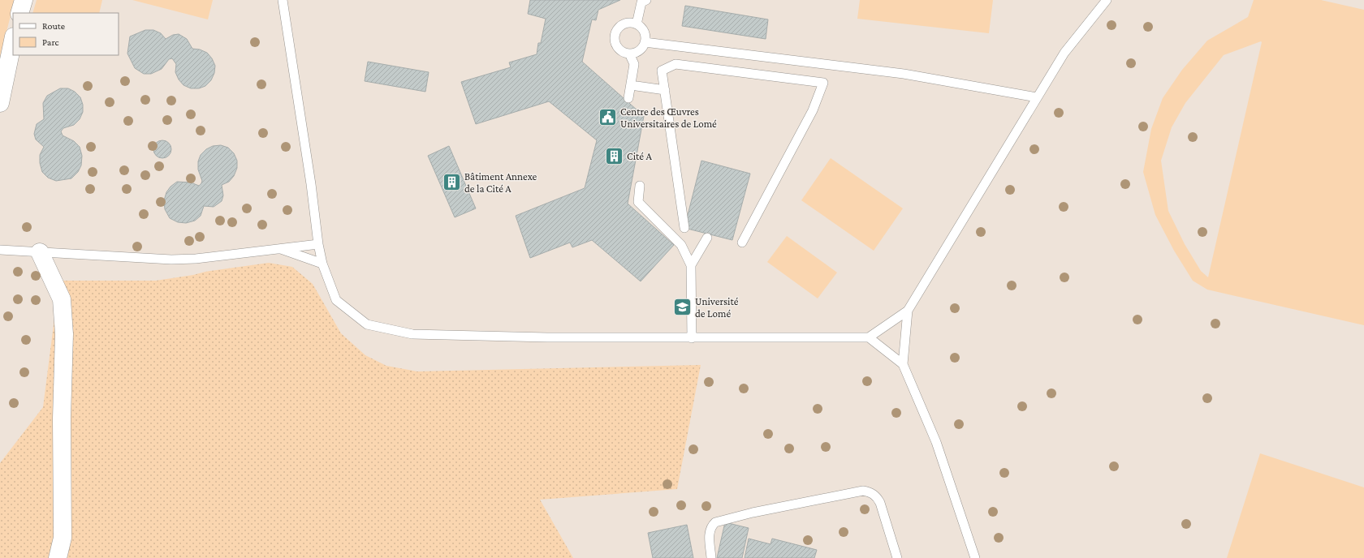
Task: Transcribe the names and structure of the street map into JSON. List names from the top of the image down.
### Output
{
  "places": {
    "public building": ["Centre des Œuvres Universitaires de Lomé"],
    "building": ["Cité A", "Bâtiment Annexe de la Cité A"],
    "school or university": ["Université de Lomé"]
  },
  "legend": ["Route", "Parc"]
}
